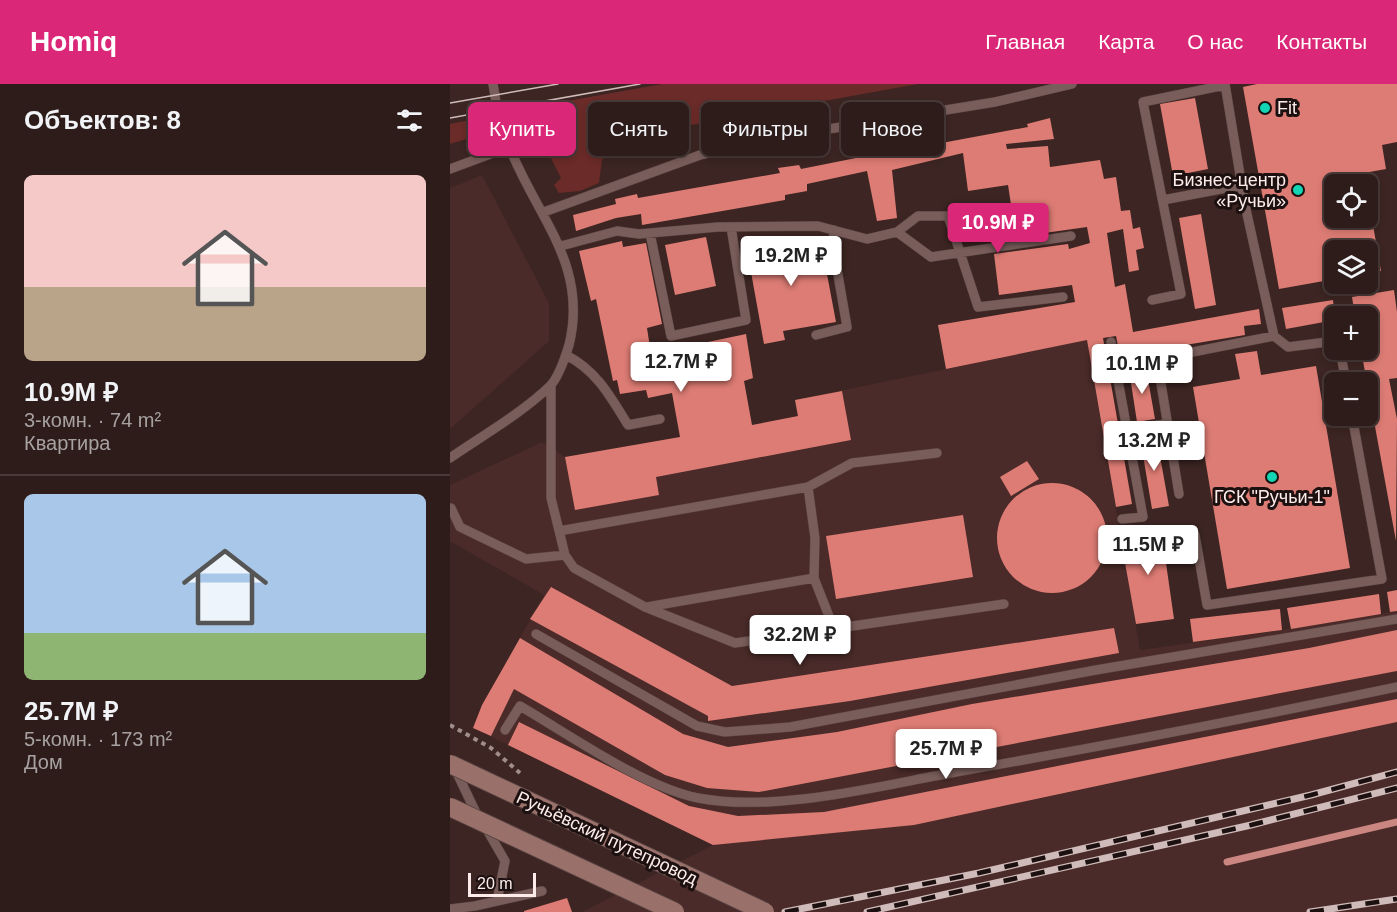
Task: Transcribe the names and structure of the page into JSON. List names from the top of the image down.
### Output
{
  "streets": {
    "main road": ["Ручьёвский путепровод"]
  },
  "places": ["Fit", "Бизнес-центр «Ручьи»", "ГСК \"Ручьи-1\""],
  "scale_bar": "20 m",
  "page": {
    "header": "Homiq",
    "nav": [
      "Главная",
      "Карта",
      "О нас",
      "Контакты"
    ],
    "heading": "Объектов: 8",
    "chip": [
      "Купить",
      "Снять",
      "Фильтры",
      "Новое"
    ],
    "list": [
      {
        "name": "10.9M ₽",
        "note": "3-комн. · 74 m² · Квартира"
      },
      {
        "name": "25.7M ₽",
        "note": "5-комн. · 173 m² · Дом"
      }
    ],
    "map_buttons": ["+", "−"],
    "price": [
      "10.9M ₽",
      "19.2M ₽",
      "12.7M ₽",
      "10.1M ₽",
      "13.2M ₽",
      "11.5M ₽",
      "32.2M ₽",
      "25.7M ₽"
    ],
    "scale": "20 m"
  }
}
